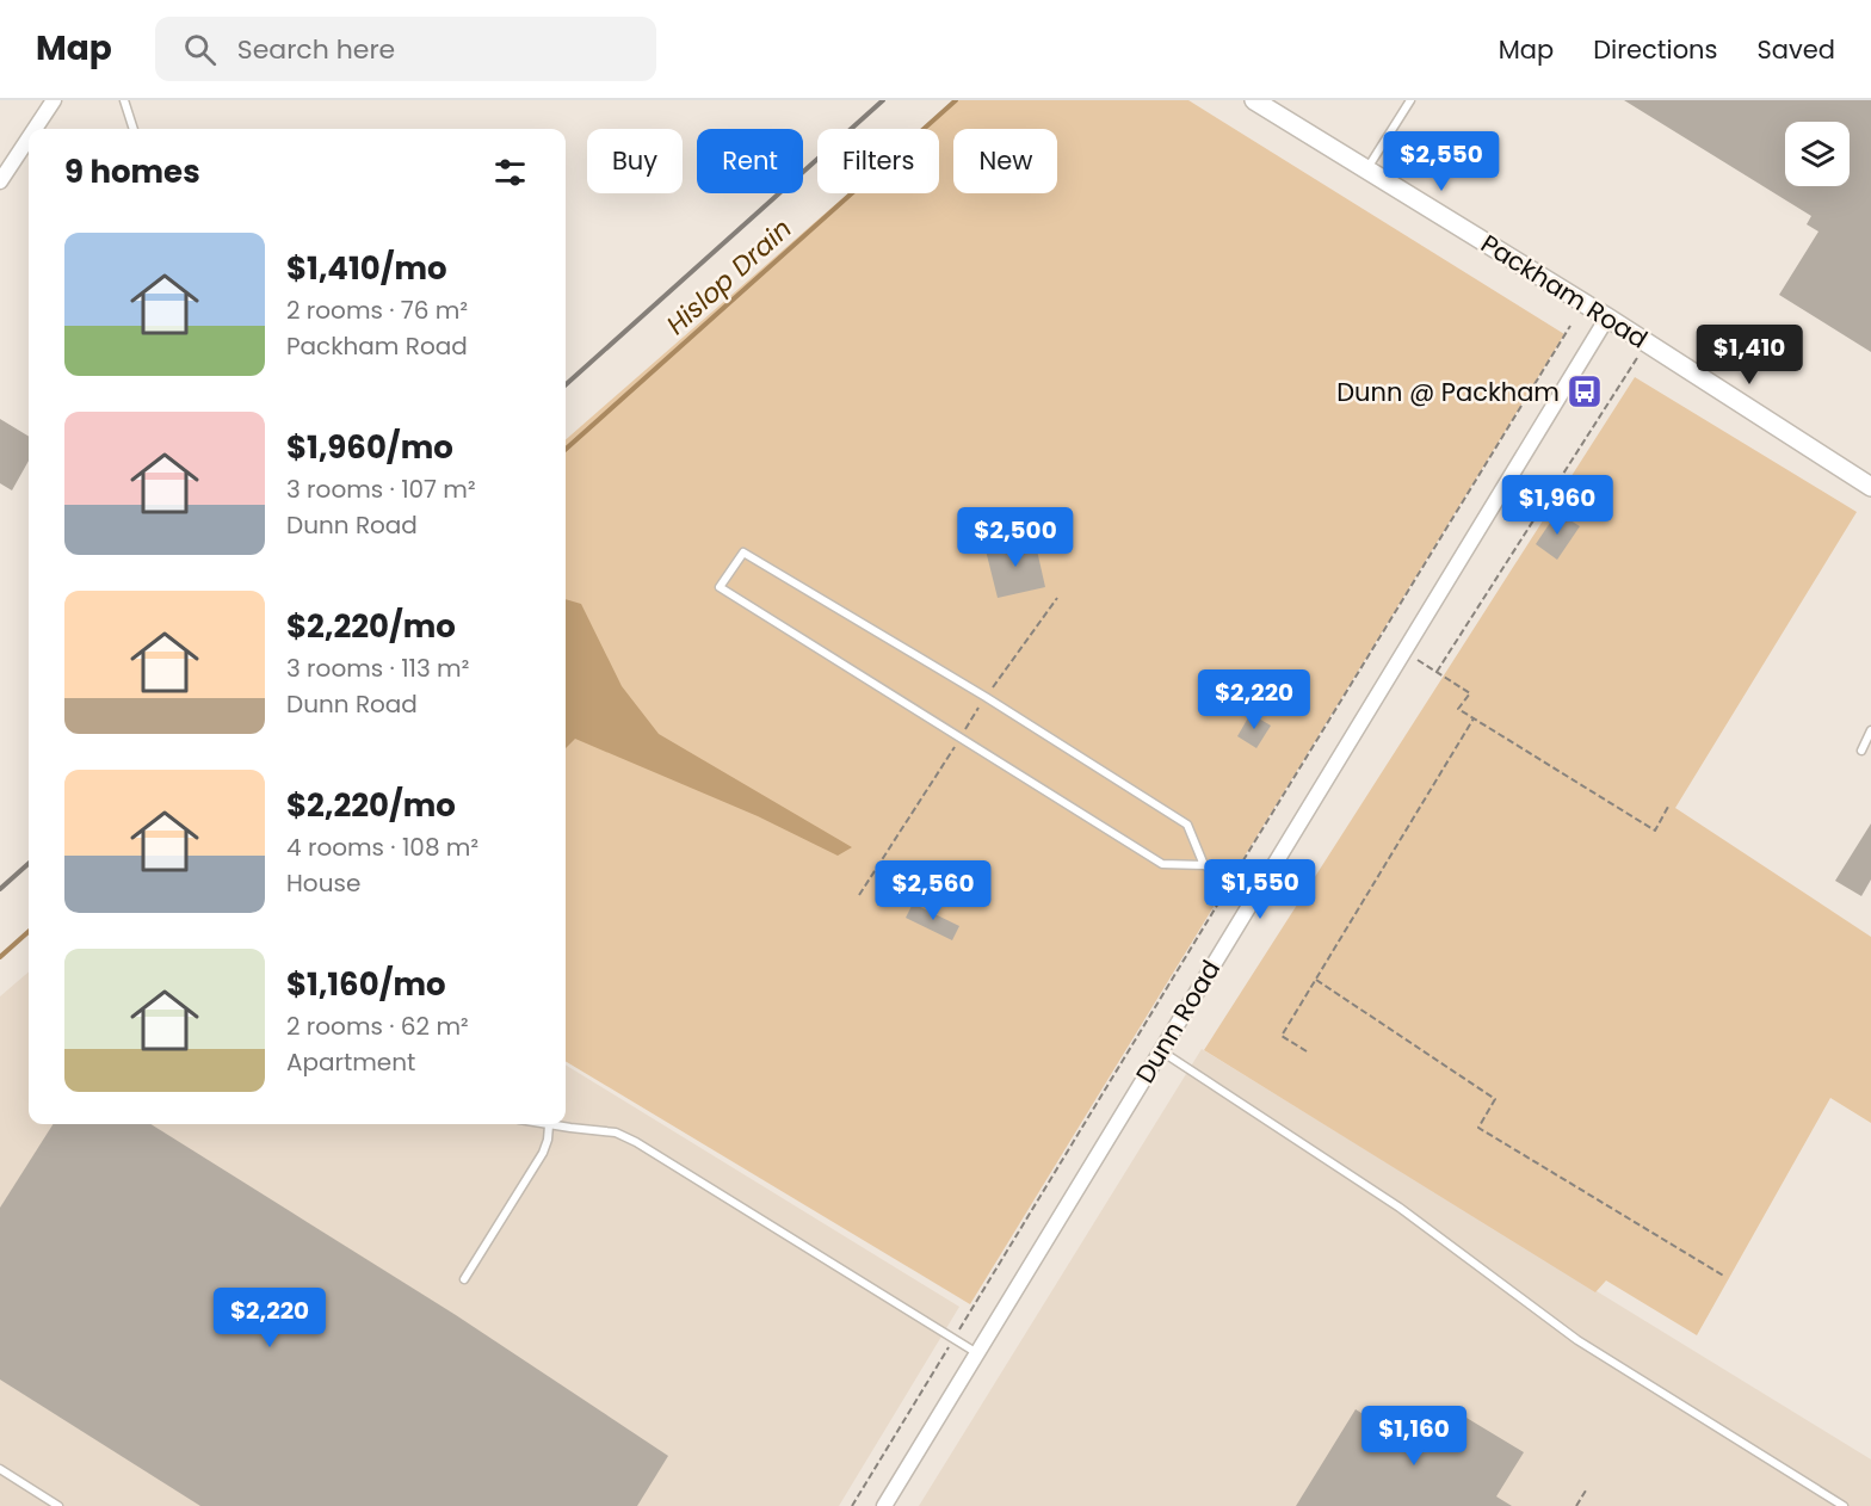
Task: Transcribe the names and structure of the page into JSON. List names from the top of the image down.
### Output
{
  "streets": {
    "street": ["Packham Road", "Dunn Road"]
  },
  "crossings": [
    ["Packham Road", "Dunn Road"]
  ],
  "water": ["Hislop Drain"],
  "places": {
    "bus stop": ["Dunn @ Packham"]
  },
  "page": {
    "header": "Map",
    "search": "Search here",
    "nav": ["Map", "Directions", "Saved"],
    "chip": [
      "Buy",
      "Rent",
      "Filters",
      "New"
    ],
    "heading": "9 homes",
    "price": [
      "$2,550",
      "$1,410",
      "$1,960",
      "$2,500",
      "$2,220",
      "$1,550",
      "$2,560",
      "$2,220",
      "$1,160"
    ],
    "list": [
      {
        "name": "$1,410/mo",
        "note": "2 rooms · 76 m² · Packham Road"
      },
      {
        "name": "$1,960/mo",
        "note": "3 rooms · 107 m² · Dunn Road"
      },
      {
        "name": "$2,220/mo",
        "note": "3 rooms · 113 m² · Dunn Road"
      },
      {
        "name": "$2,220/mo",
        "note": "4 rooms · 108 m² · House"
      },
      {
        "name": "$1,160/mo",
        "note": "2 rooms · 62 m² · Apartment"
      }
    ]
  }
}
